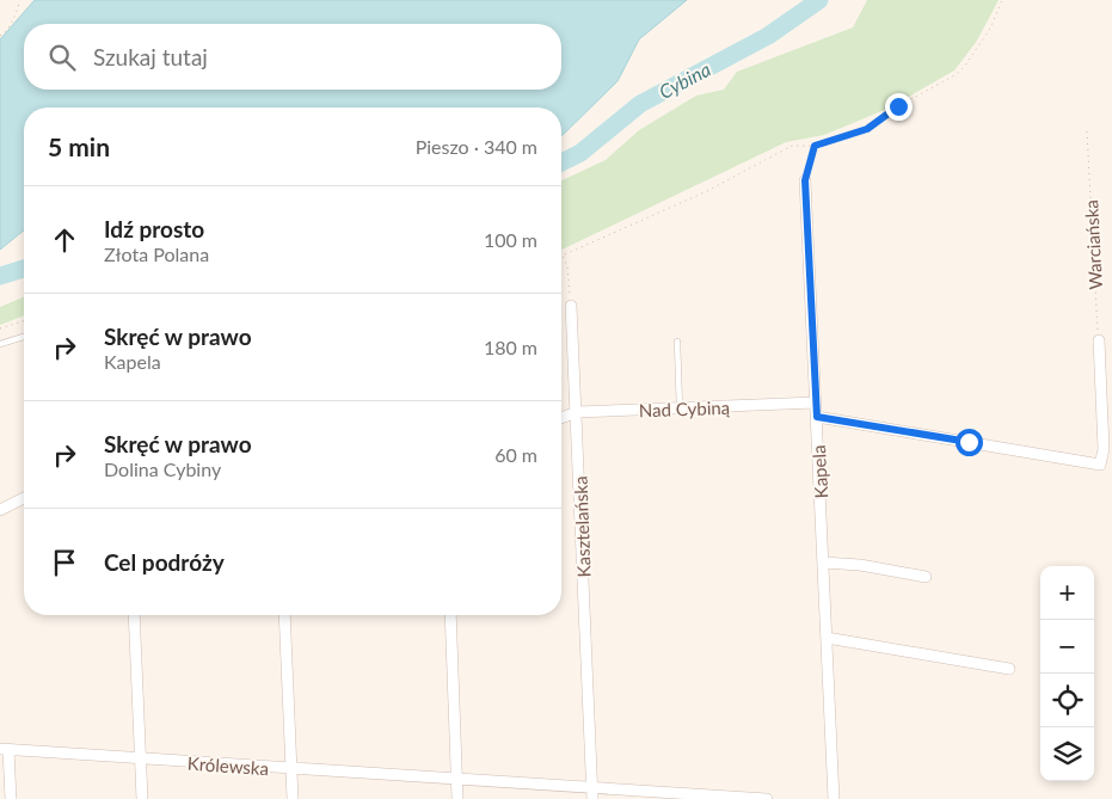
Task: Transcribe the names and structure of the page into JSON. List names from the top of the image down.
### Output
{
  "streets": {
    "street": [
      "Nad Cybiną",
      "Kapela",
      "Kasztelańska",
      "Królewska"
    ],
    "path": ["Warciańska"]
  },
  "crossings": [
    ["Nad Cybiną", "Kapela"],
    ["Nad Cybiną", "Kasztelańska"],
    ["Kasztelańska", "Królewska"]
  ],
  "water": ["Cybina"],
  "page": {
    "search": "Szukaj tutaj",
    "heading": ["5 min", "Pieszo · 340 m"],
    "list": [
      ["Idź prosto", "Złota Polana", "100 m"],
      ["Skręć w prawo", "Kapela", "180 m"],
      ["Skręć w prawo", "Dolina Cybiny", "60 m"],
      "Cel podróży"
    ],
    "map_buttons": ["+", "−"]
  }
}
